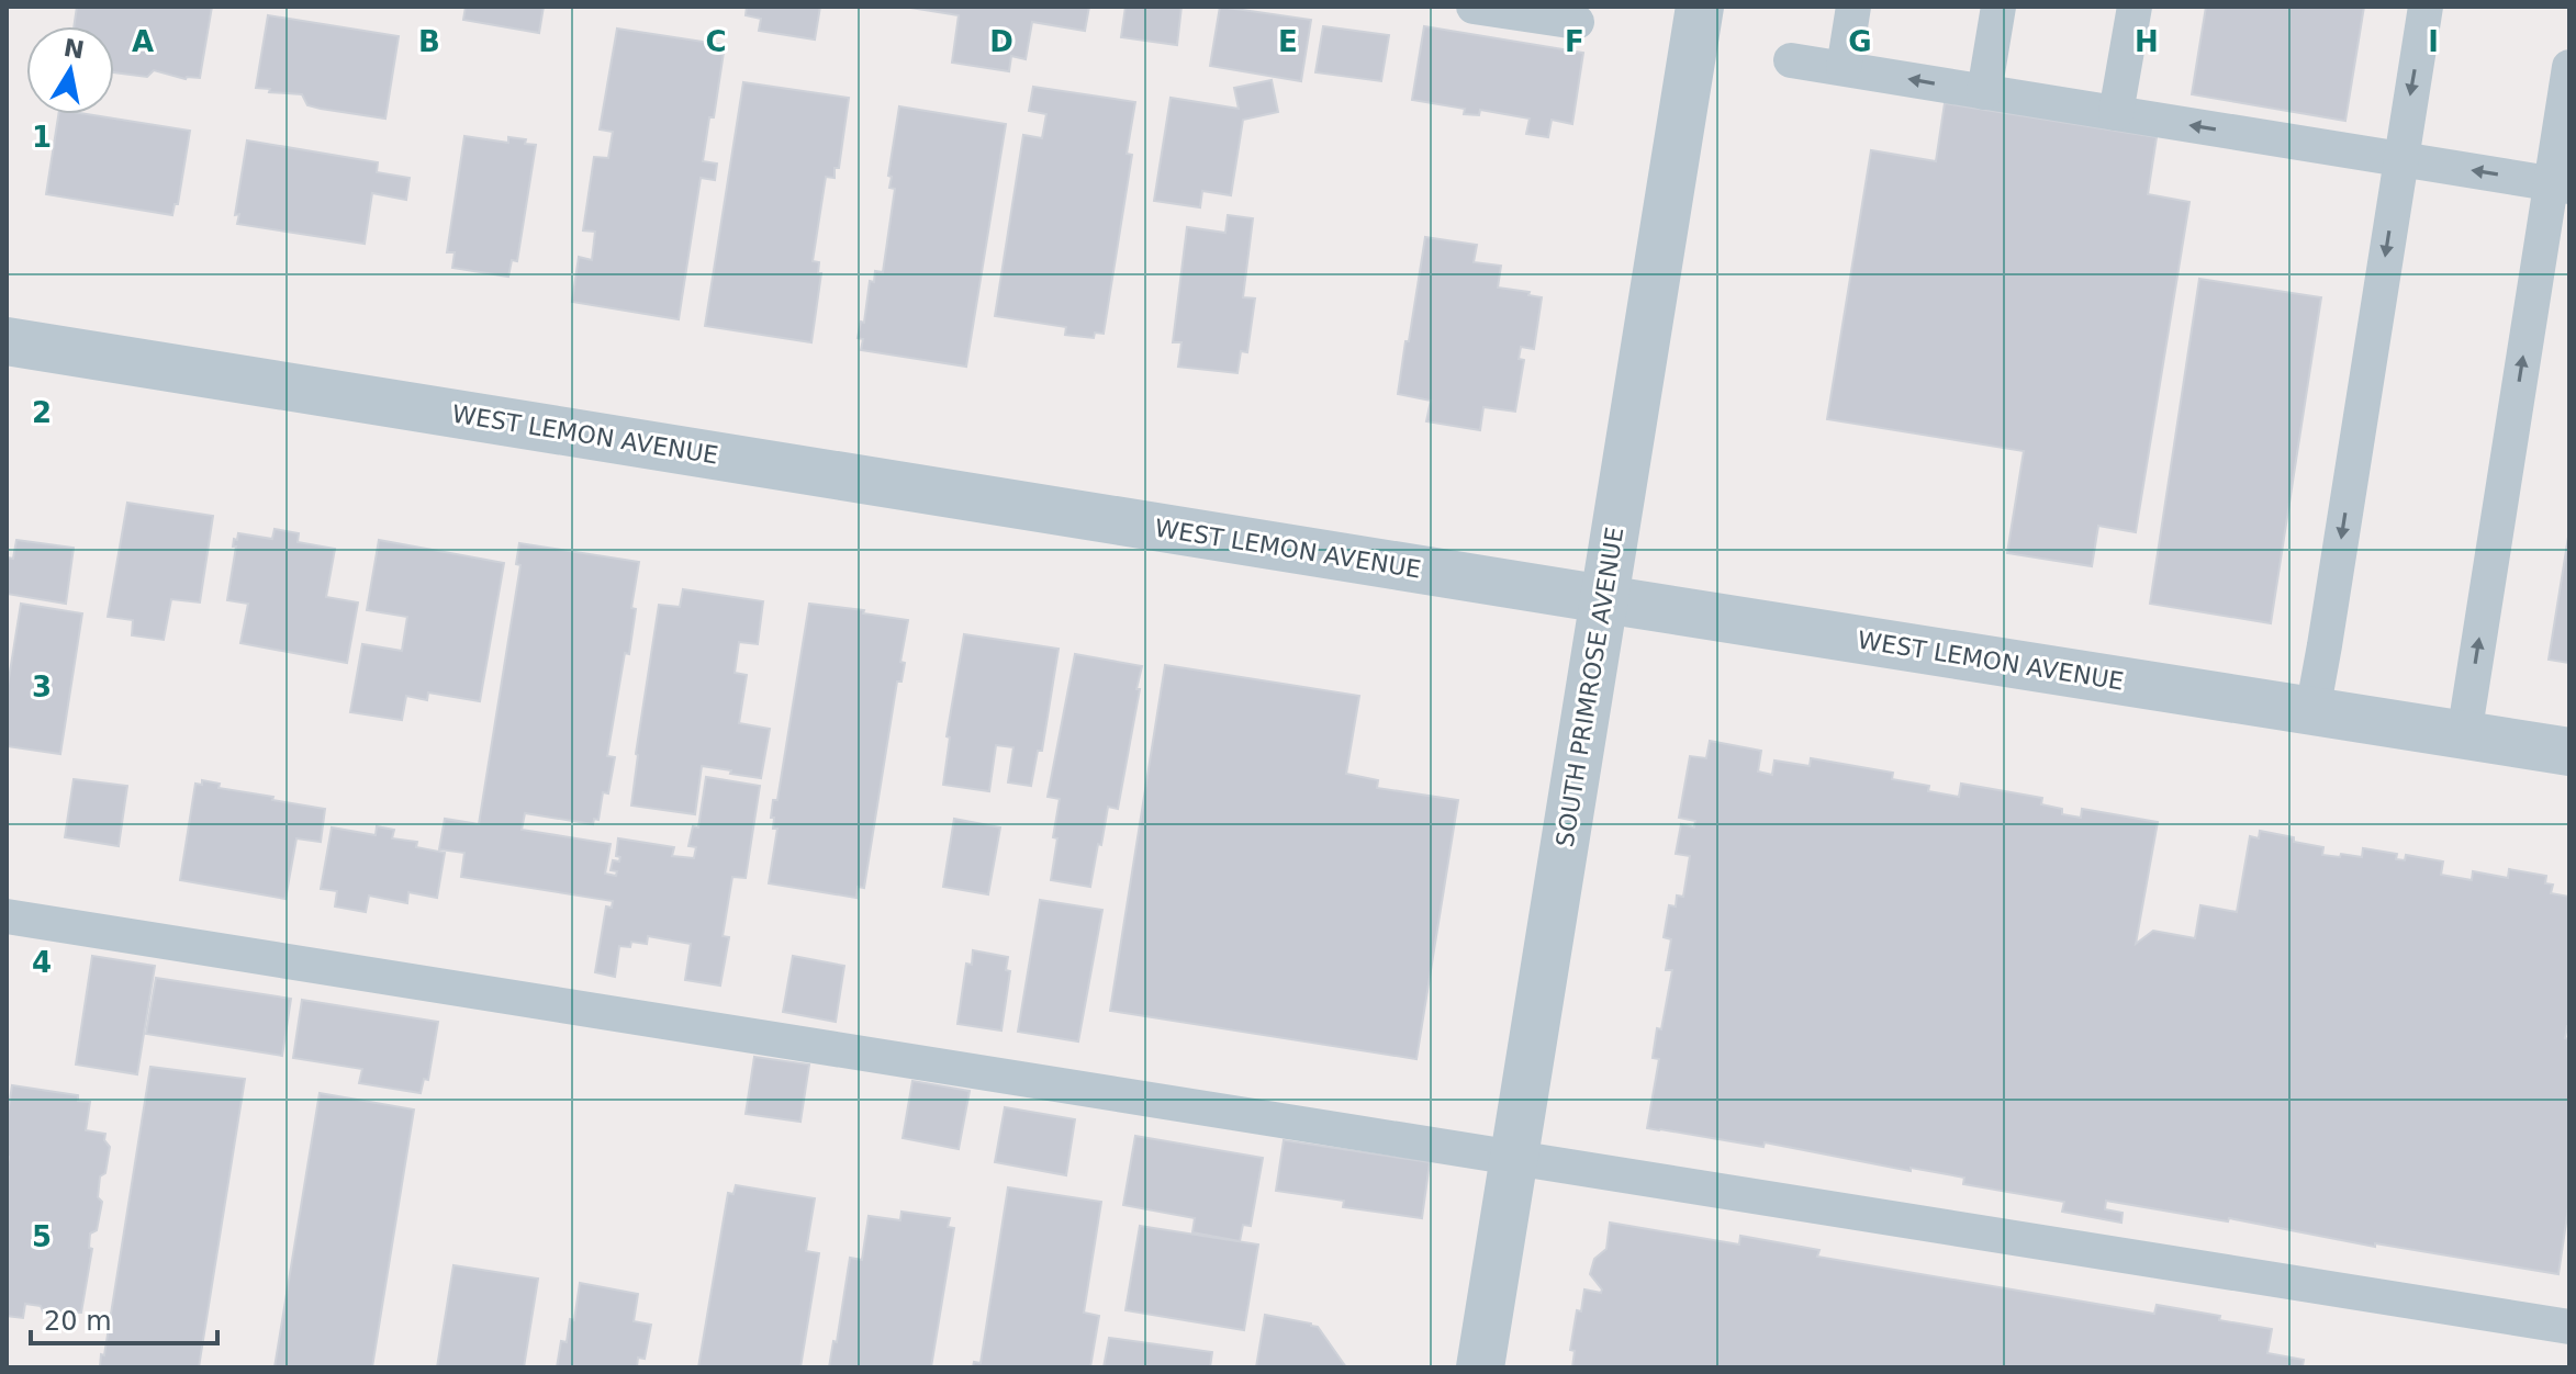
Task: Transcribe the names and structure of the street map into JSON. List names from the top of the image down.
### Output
{
  "streets": {
    "street": ["WEST LEMON AVENUE", "SOUTH PRIMROSE AVENUE"]
  },
  "crossings": [
    ["WEST LEMON AVENUE", "SOUTH PRIMROSE AVENUE"]
  ],
  "scale_bar": "20 m",
  "north": "top",
  "grid": {
    "columns": [
      "A",
      "B",
      "C",
      "D",
      "E",
      "F",
      "G",
      "H",
      "I"
    ],
    "rows": [
      "1",
      "2",
      "3",
      "4",
      "5"
    ]
  }
}
